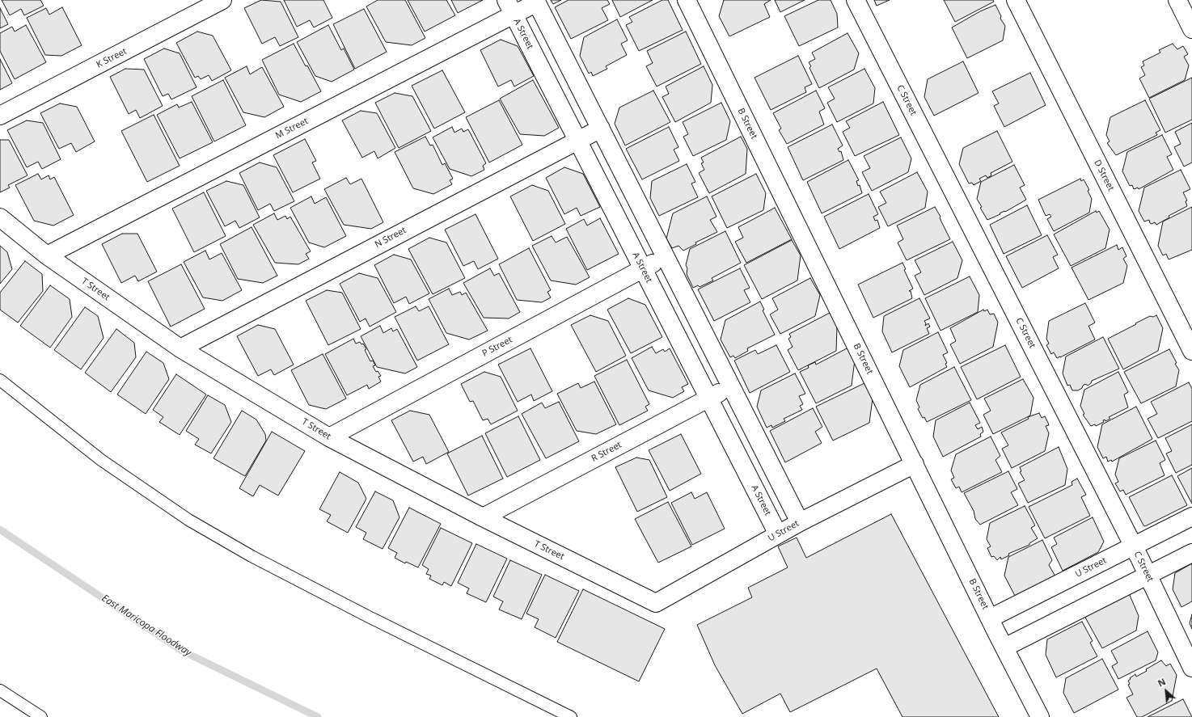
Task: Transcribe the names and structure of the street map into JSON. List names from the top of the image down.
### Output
{
  "streets": {
    "street": [
      "A Street",
      "K Street",
      "C Street",
      "B Street",
      "M Street",
      "D Street",
      "N Street",
      "T Street",
      "P Street",
      "R Street",
      "U Street"
    ]
  },
  "crossings": [
    ["A Street", "M Street"],
    ["A Street", "N Street"],
    ["A Street", "P Street"],
    ["A Street", "R Street"],
    ["A Street", "U Street"],
    ["C Street", "U Street"],
    ["B Street", "U Street"],
    ["M Street", "T Street"],
    ["N Street", "T Street"],
    ["T Street", "P Street"],
    ["T Street", "R Street"],
    ["T Street", "U Street"]
  ],
  "water": ["East Maricopa Floodway"],
  "north": "top left"
}
